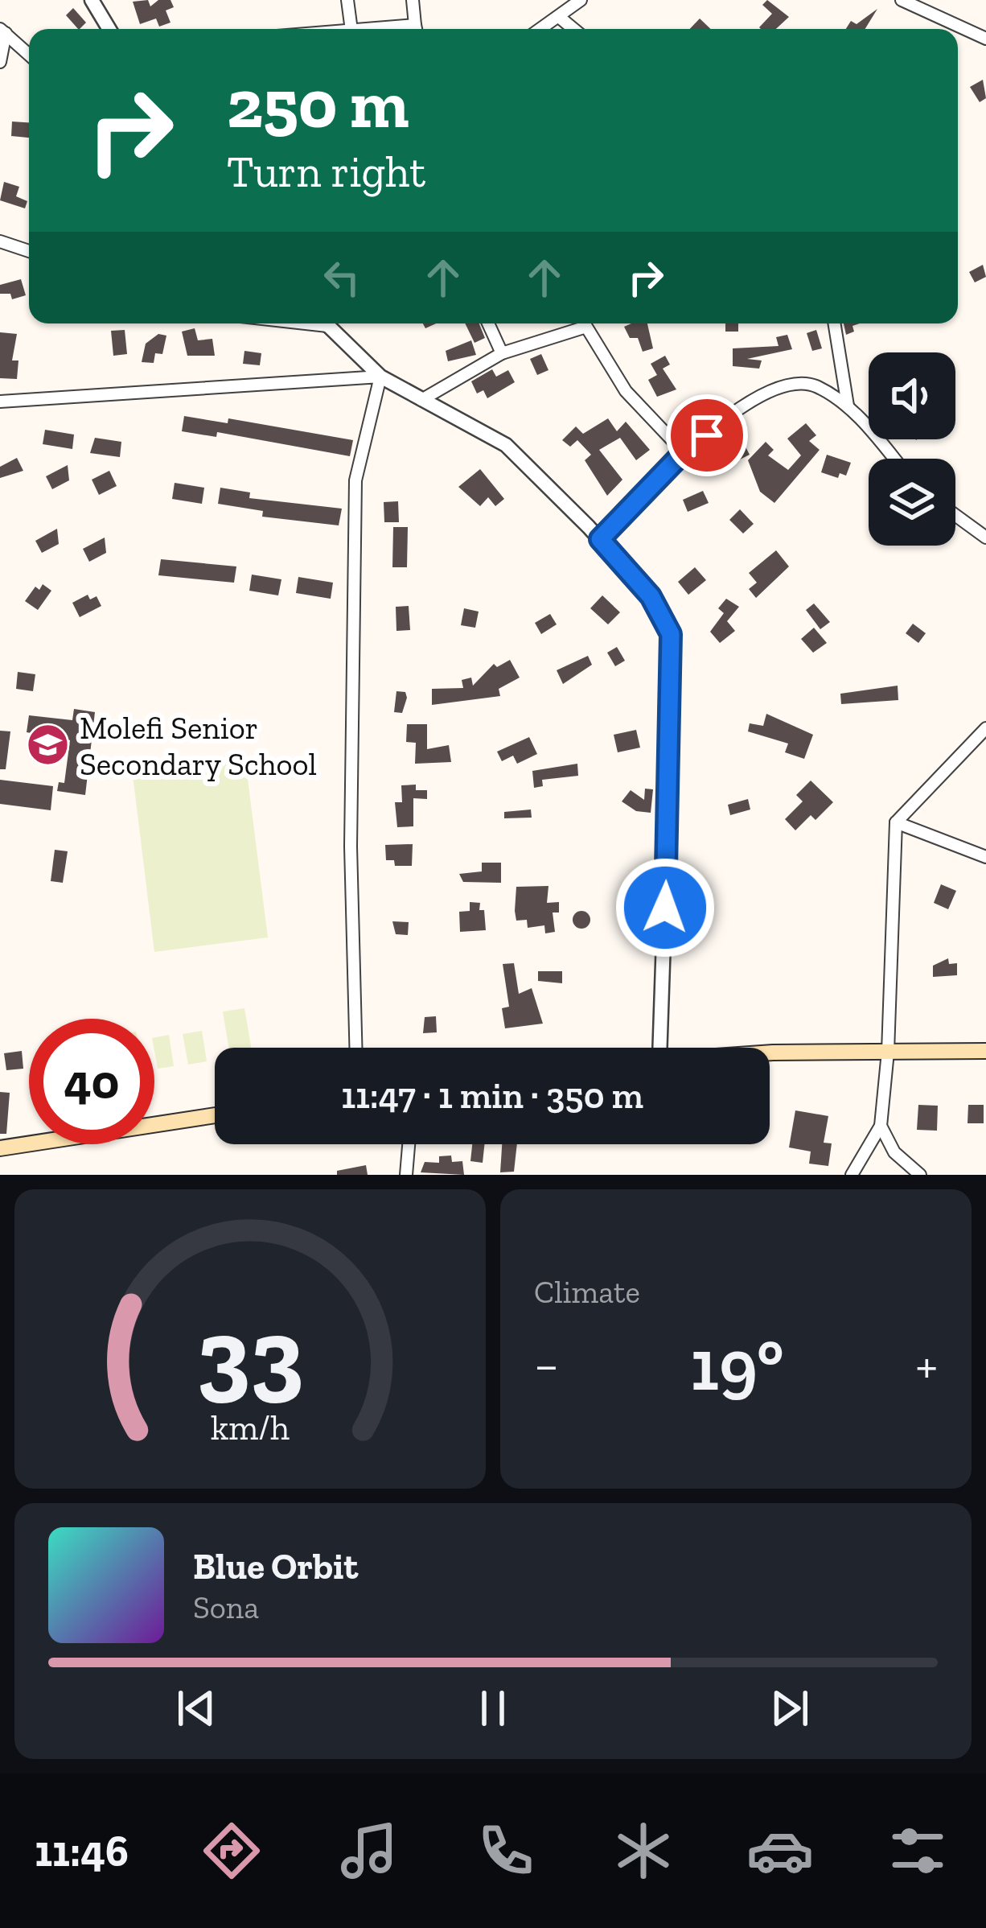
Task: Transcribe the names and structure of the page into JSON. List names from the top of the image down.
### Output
{
  "places": {
    "school or university": ["Molefi Senior Secondary School"]
  },
  "page": {
    "turn": ["250 m", "Turn right"],
    "limit": "40",
    "trip": "11:47 · 1 min · 350 m",
    "tile": "Climate",
    "heat": ["−", "19°", "+"],
    "song": ["Blue Orbit", "Sona"],
    "tabs": "11:46",
    "gauge": ["33", "km/h"]
  }
}
